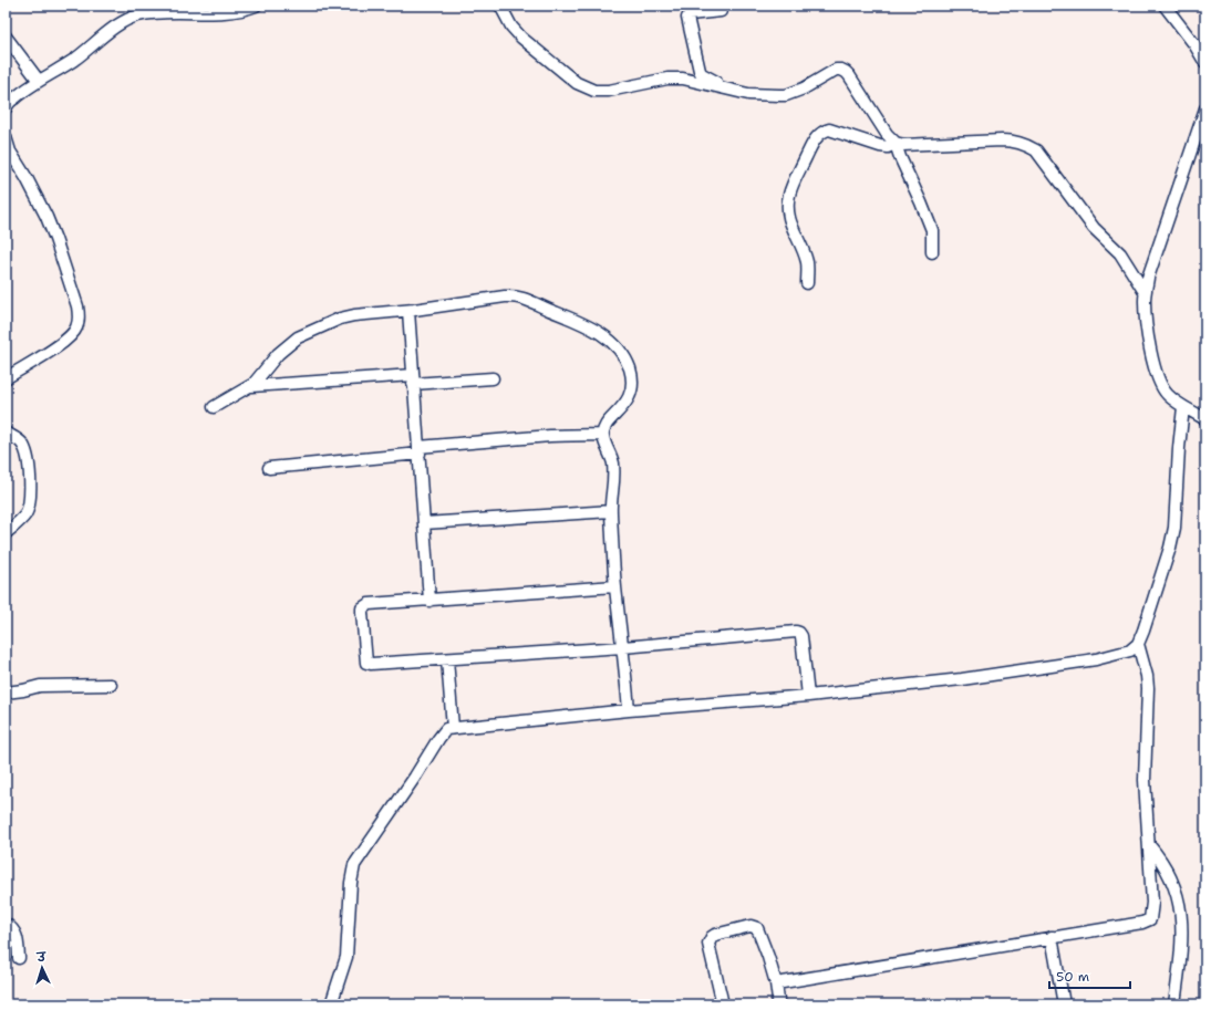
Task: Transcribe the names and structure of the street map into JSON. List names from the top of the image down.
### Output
{
  "scale_bar": "50 m",
  "north": "top"
}
